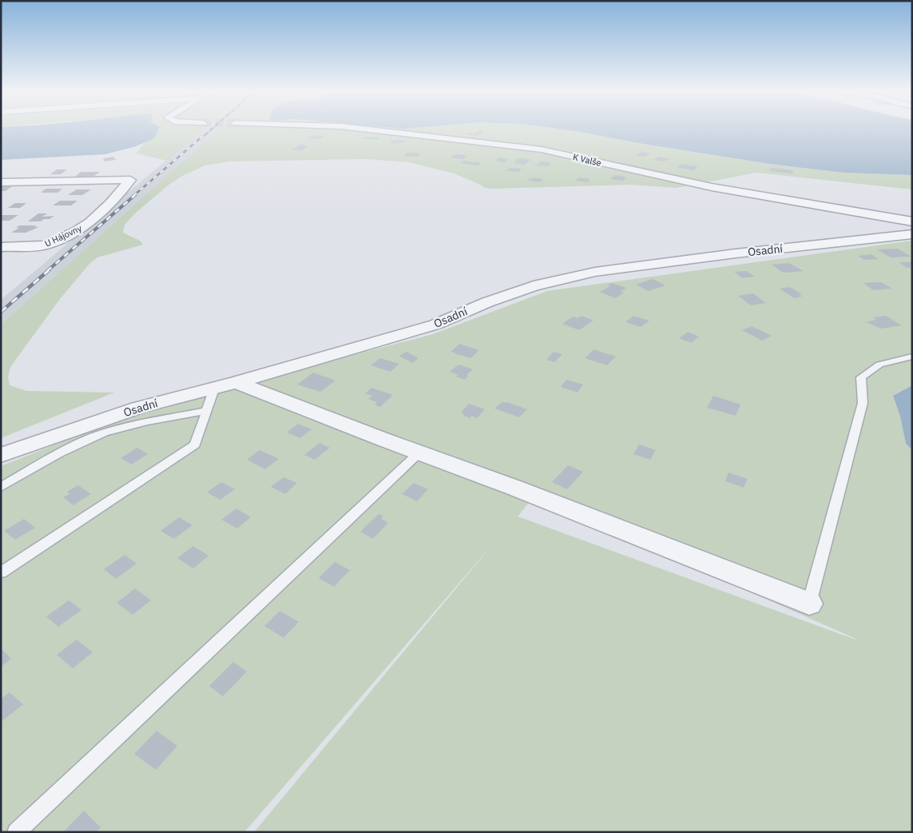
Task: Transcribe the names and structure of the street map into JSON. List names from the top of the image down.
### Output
{
  "streets": {
    "street": ["K Valše", "U Hájovny", "Osadní"]
  }
}
